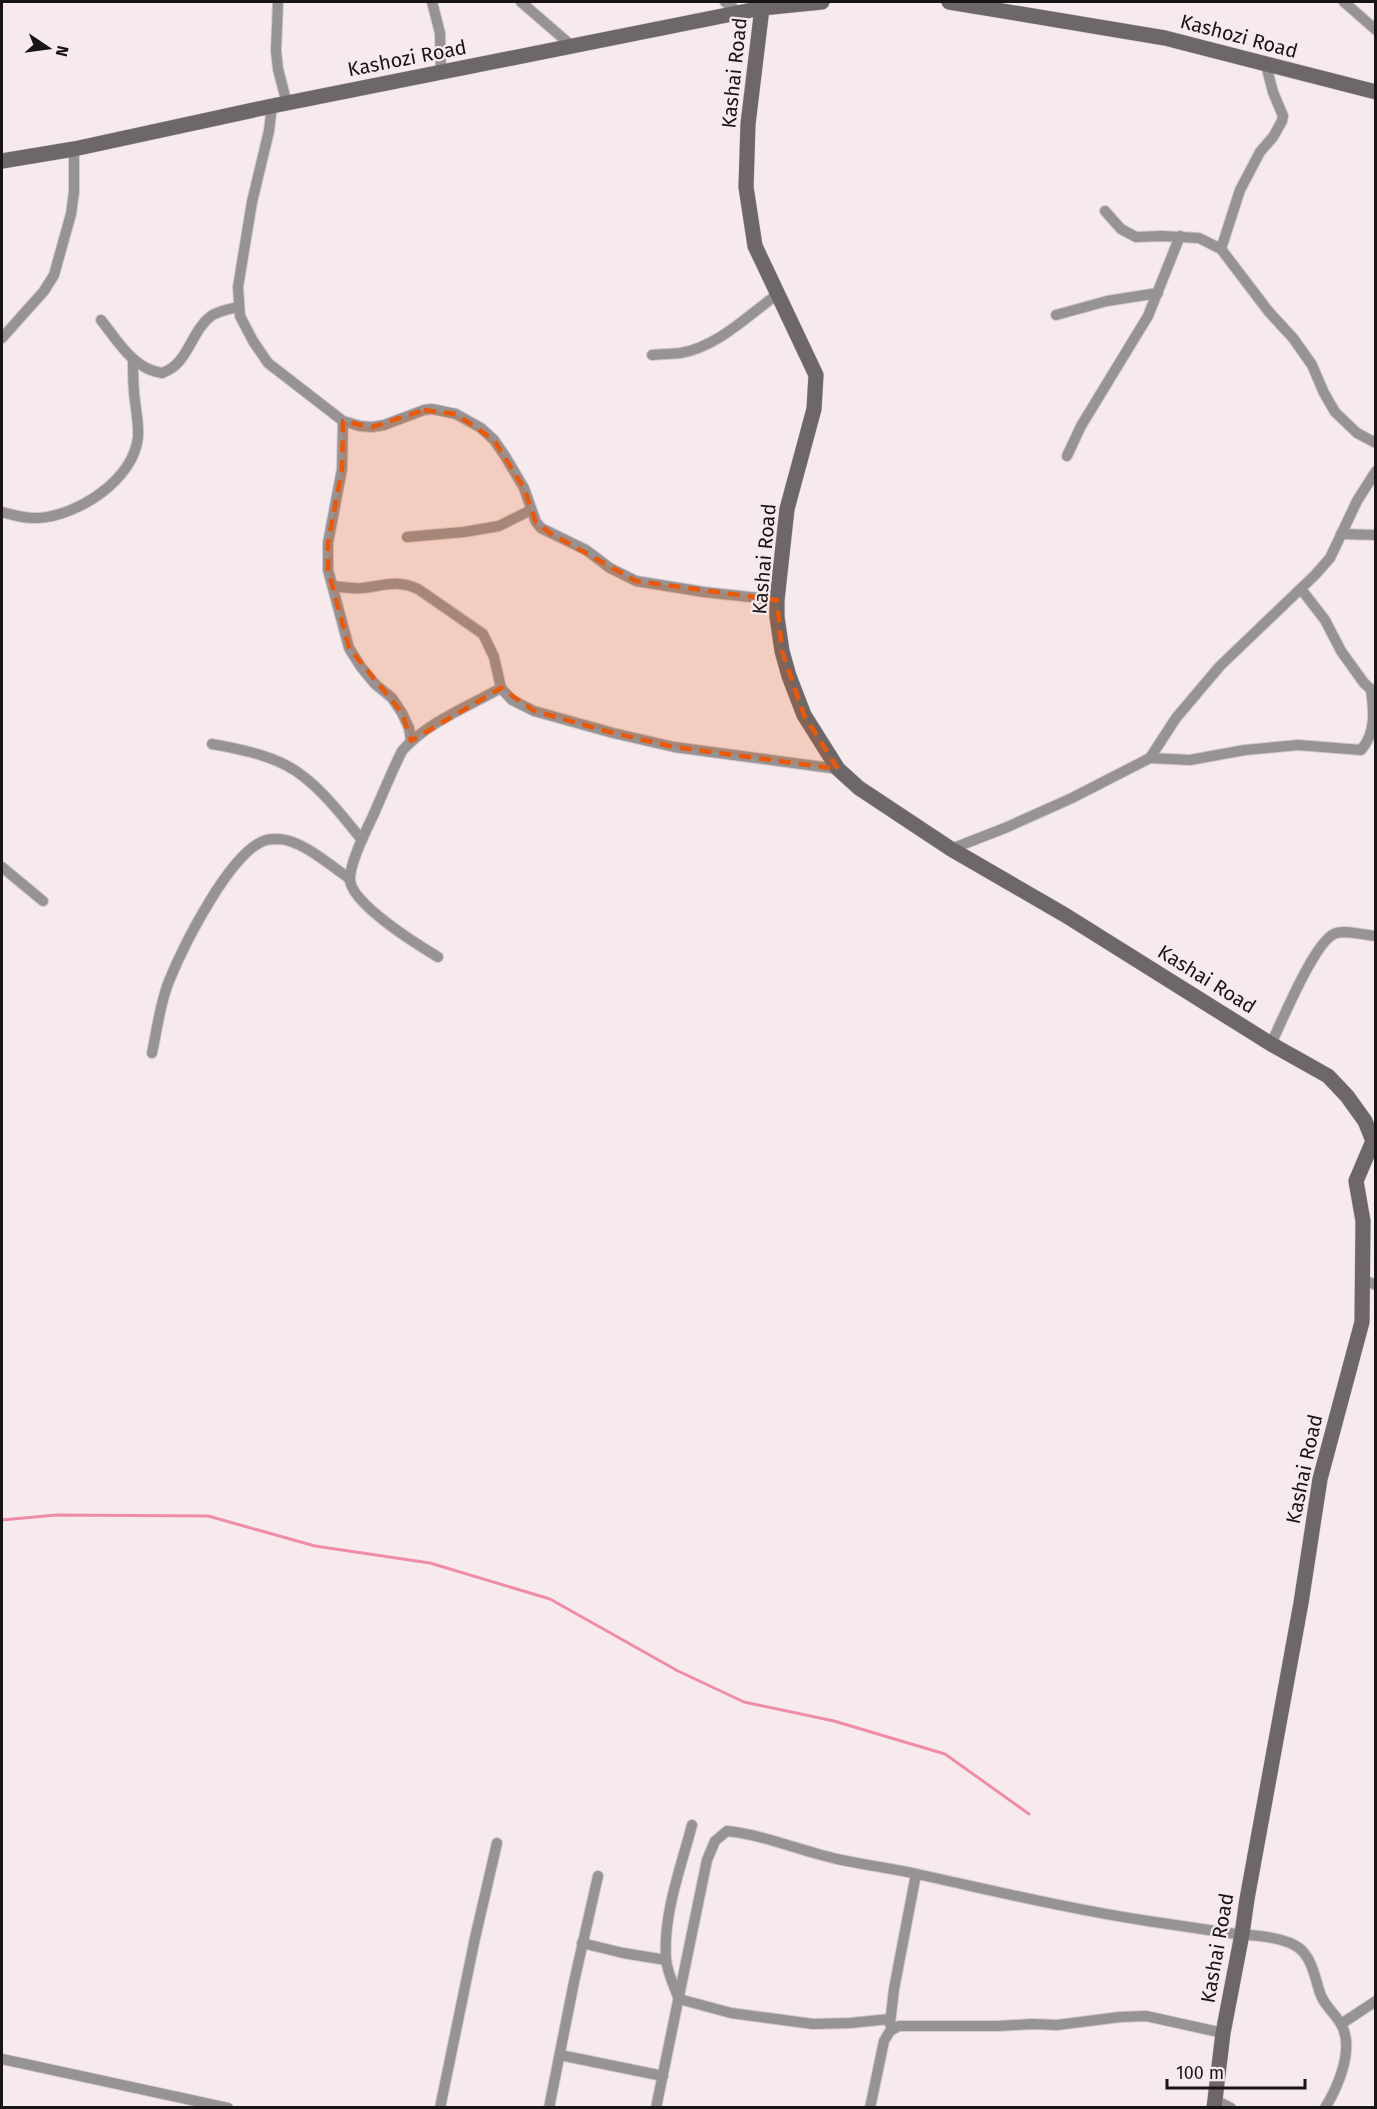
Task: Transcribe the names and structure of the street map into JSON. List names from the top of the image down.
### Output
{
  "streets": {
    "street": ["Kashozi Road", "Kashai Road"]
  },
  "crossings": [
    ["Kashozi Road", "Kashai Road"]
  ],
  "scale_bar": "100 m",
  "north": "right"
}
